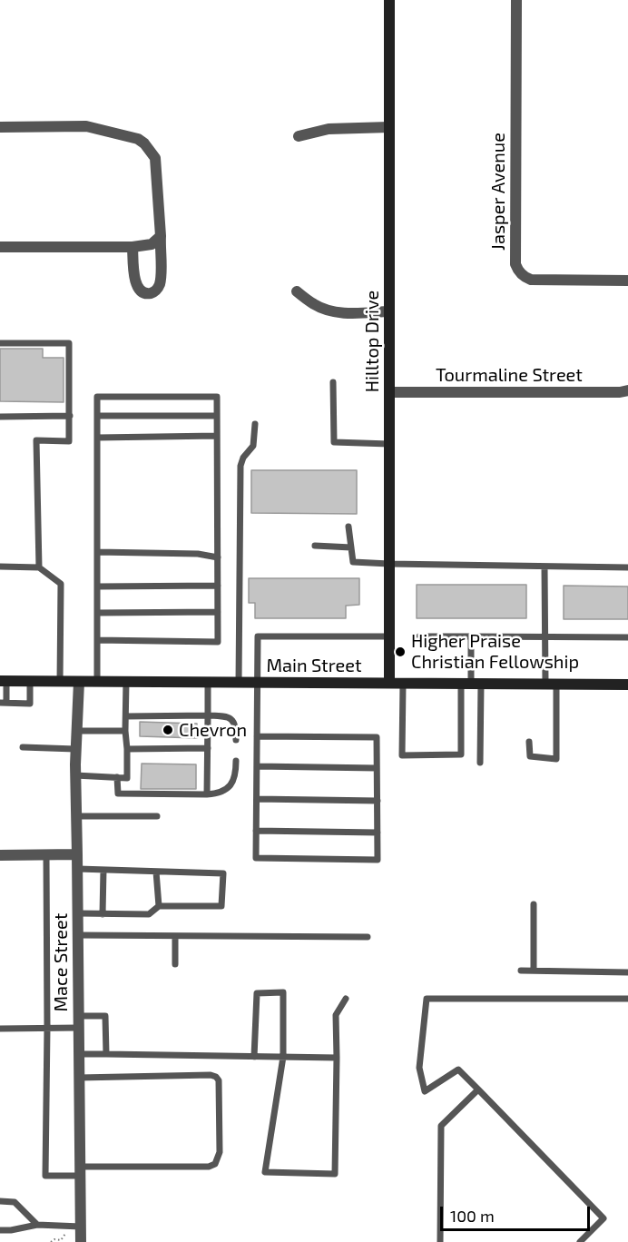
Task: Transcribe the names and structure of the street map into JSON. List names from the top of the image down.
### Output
{
  "streets": {
    "main road": ["Hilltop Drive", "Main Street"],
    "street": ["Jasper Avenue", "Tourmaline Street", "Mace Street"]
  },
  "crossings": [
    ["Hilltop Drive", "Tourmaline Street"],
    ["Hilltop Drive", "Main Street"],
    ["Main Street", "Mace Street"]
  ],
  "places": ["Higher Praise Christian Fellowship", "Chevron"],
  "scale_bar": "100 m"
}
